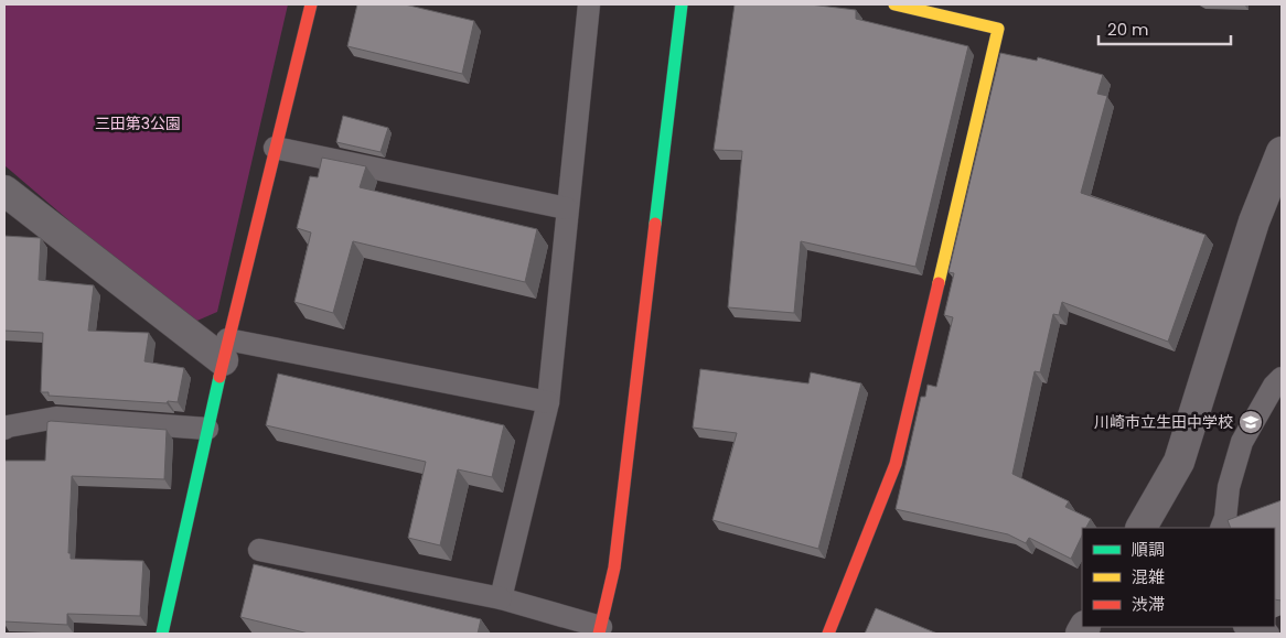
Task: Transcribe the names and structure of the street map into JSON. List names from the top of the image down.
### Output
{
  "parks": ["三田第3公園"],
  "places": {
    "school or university": ["川崎市立生田中学校"]
  },
  "legend": ["順調", "混雑", "渋滞"],
  "scale_bar": "20 m"
}
